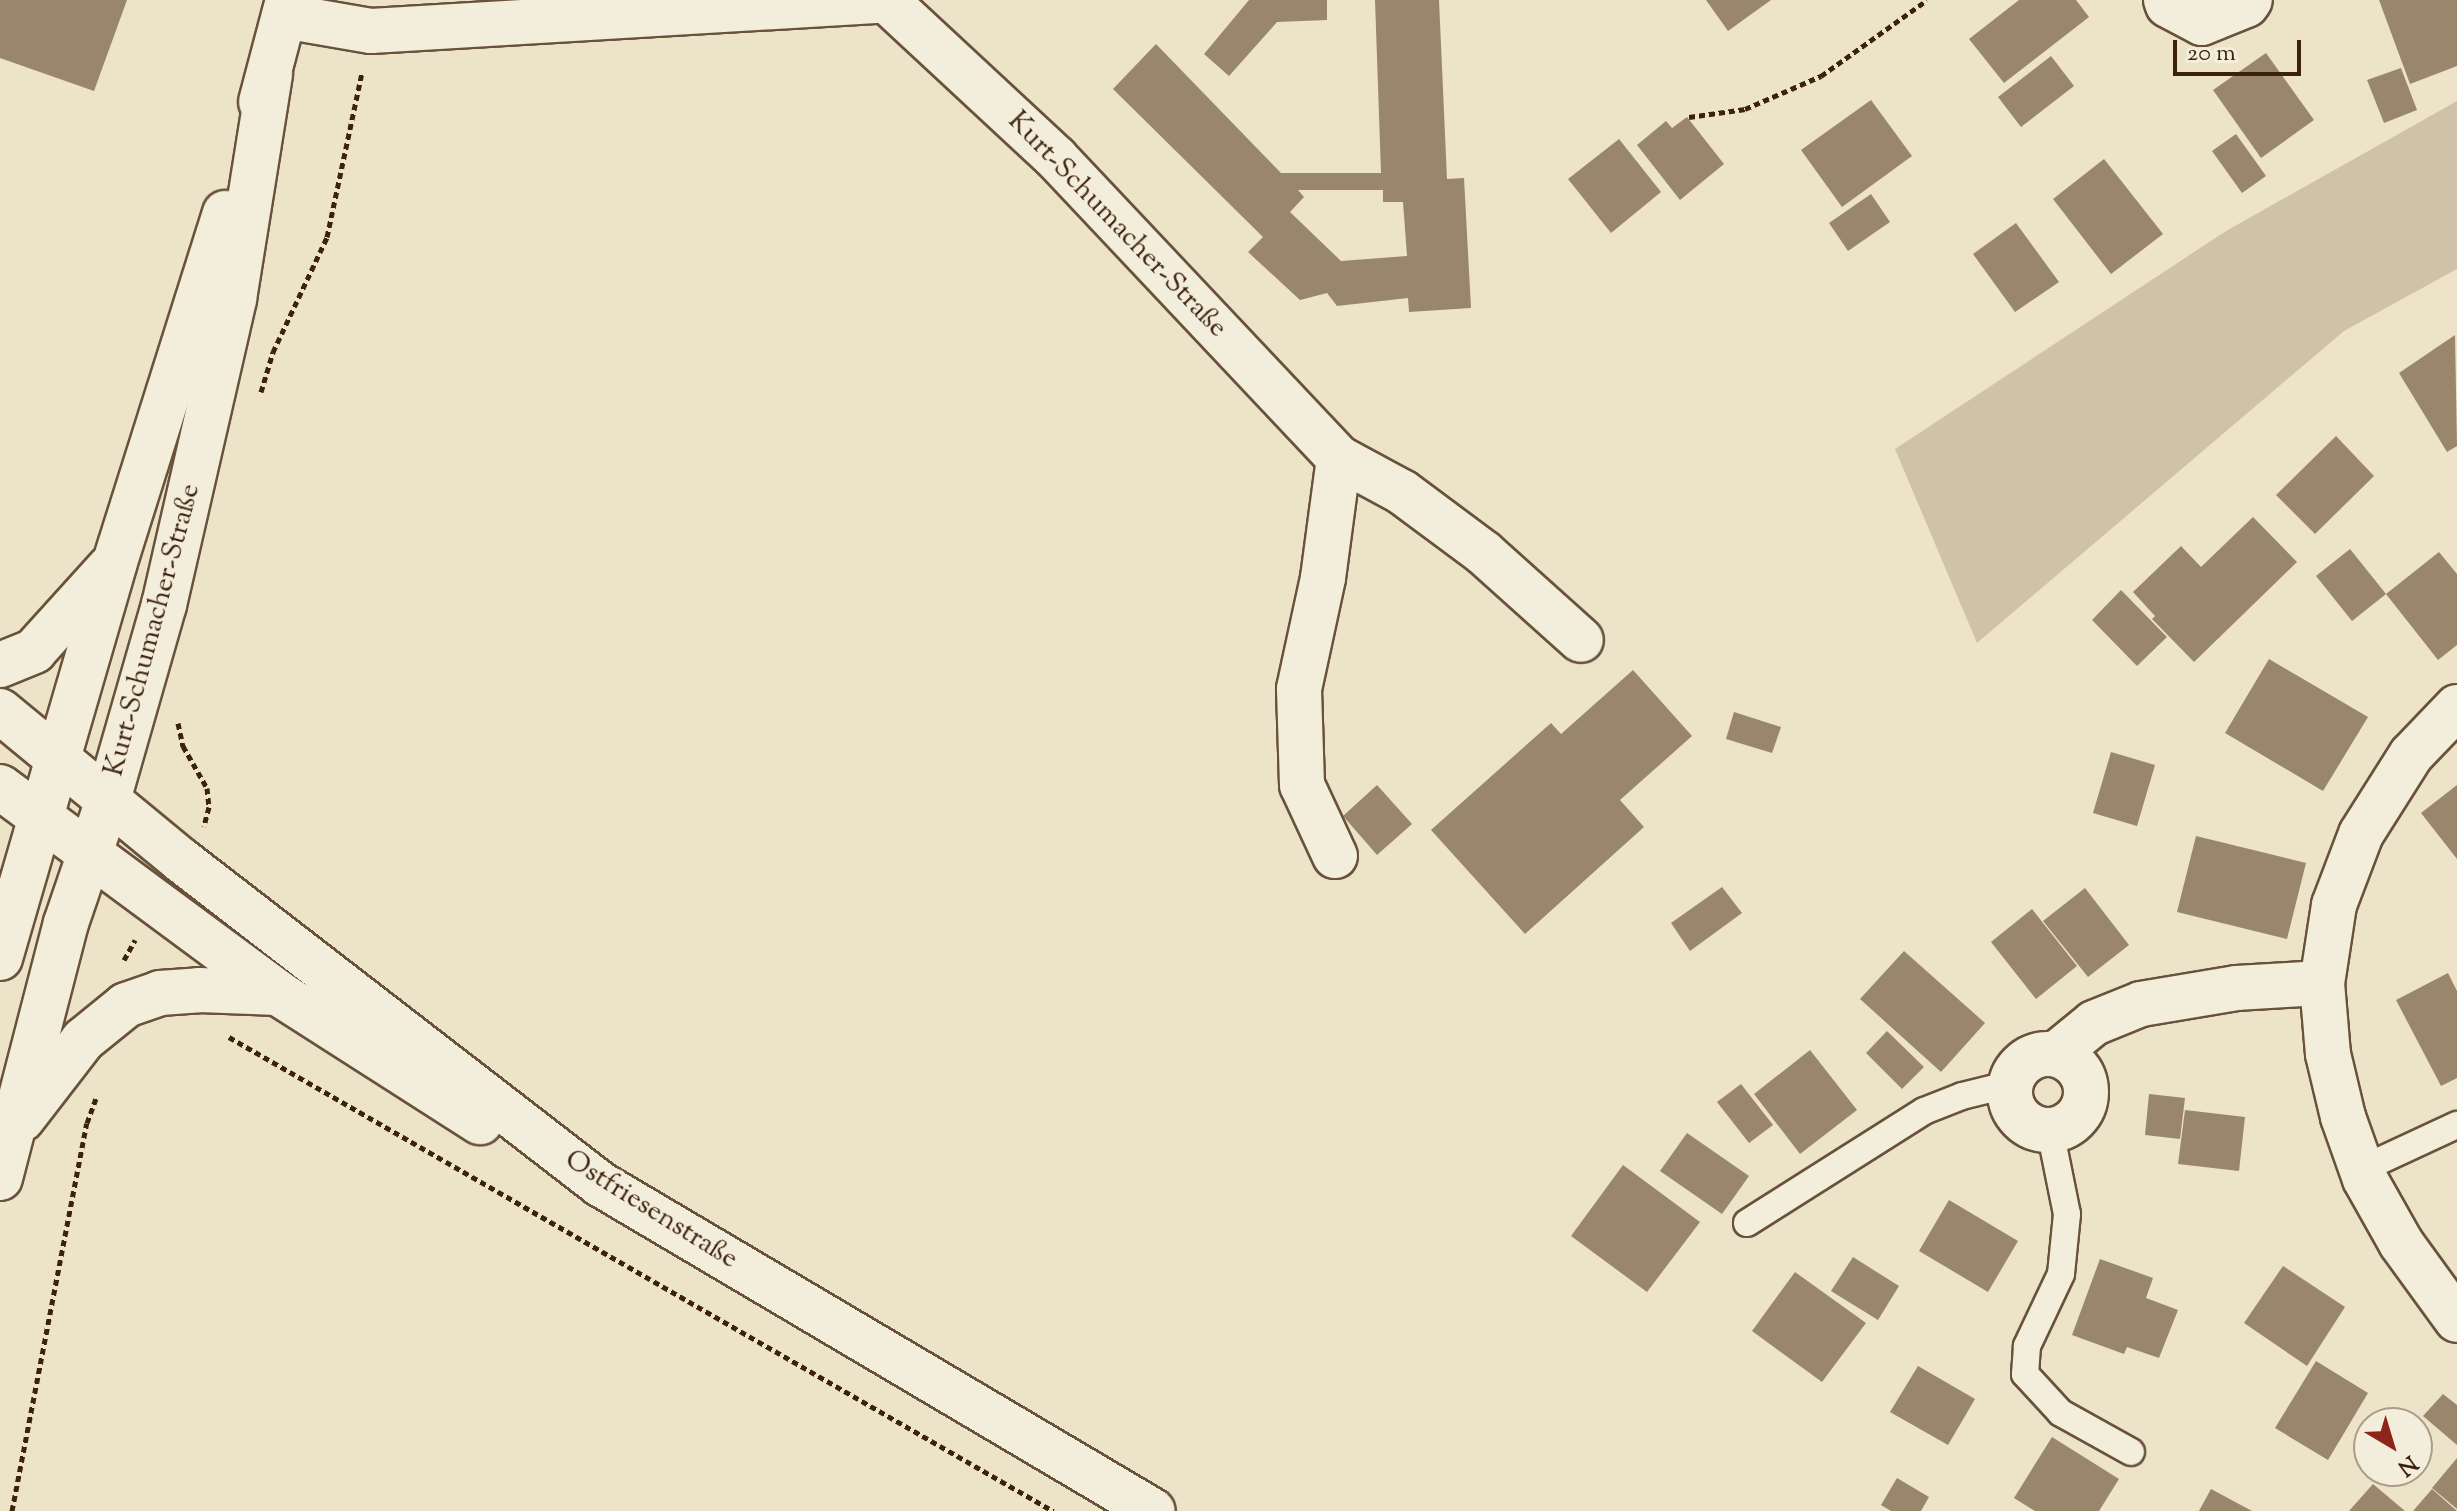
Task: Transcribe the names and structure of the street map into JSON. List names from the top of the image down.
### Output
{
  "streets": {
    "street": ["Kurt-Schumacher-Straße", "Ostfriesenstraße"]
  },
  "crossings": [
    ["Kurt-Schumacher-Straße", "Ostfriesenstraße"]
  ],
  "scale_bar": "20 m",
  "north": "bottom right"
}
